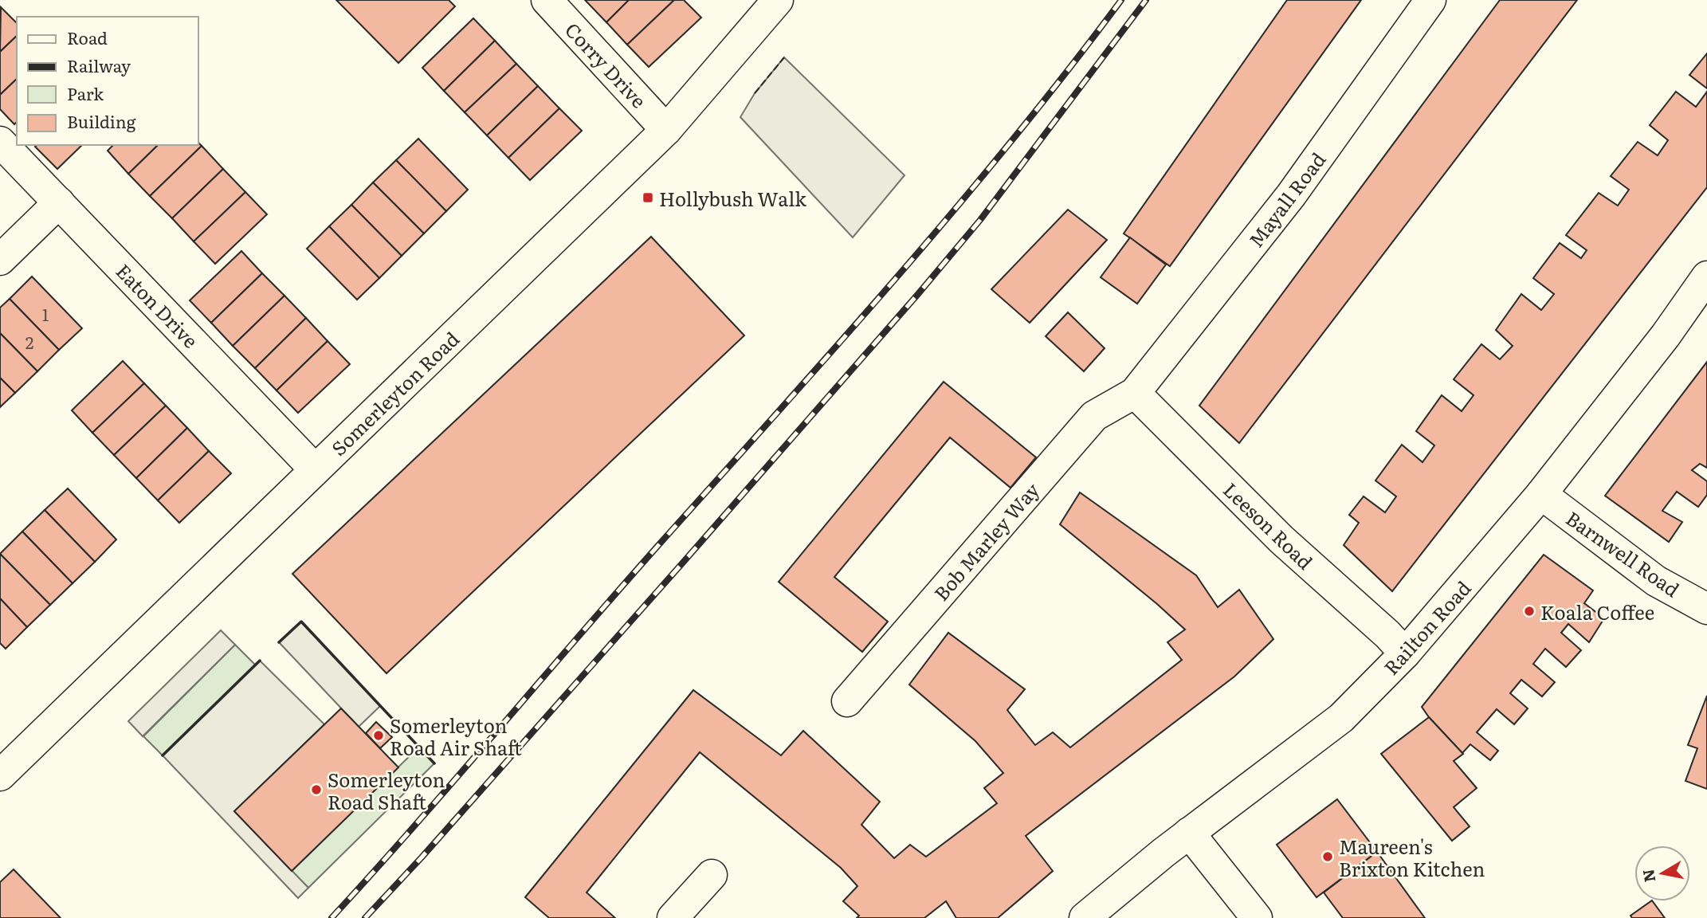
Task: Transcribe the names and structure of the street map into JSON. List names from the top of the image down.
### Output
{
  "streets": {
    "street": [
      "Corry Drive",
      "Mayall Road",
      "Eaton Drive",
      "Somerleyton Road",
      "Leeson Road",
      "Bob Marley Way",
      "Barnwell Road",
      "Railton Road"
    ]
  },
  "crossings": [
    ["Corry Drive", "Somerleyton Road"],
    ["Mayall Road", "Leeson Road"],
    ["Mayall Road", "Bob Marley Way"],
    ["Eaton Drive", "Somerleyton Road"],
    ["Leeson Road", "Bob Marley Way"],
    ["Leeson Road", "Railton Road"],
    ["Barnwell Road", "Railton Road"]
  ],
  "places": {
    "transit": ["Hollybush Walk"],
    "other": [
      "Koala Coffee",
      "Somerleyton Road Air Shaft",
      "Somerleyton Road Shaft",
      "Maureen's Brixton Kitchen"
    ]
  },
  "house_numbers": ["1", "2"],
  "legend": [
    "Road",
    "Railway",
    "Park",
    "Building"
  ],
  "north": "left"
}
